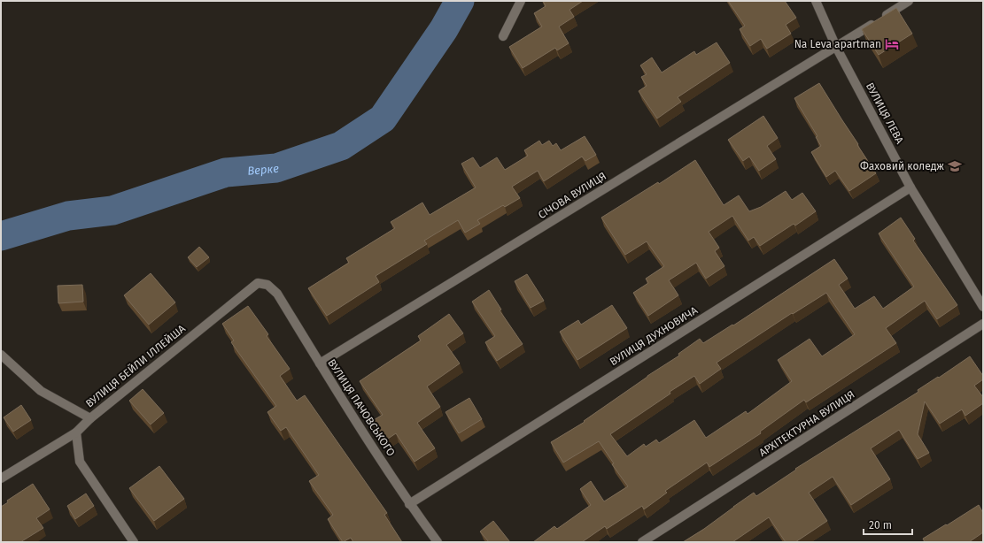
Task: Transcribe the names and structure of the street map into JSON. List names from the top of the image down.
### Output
{
  "streets": {
    "street": [
      "ВУЛИЦЯ ЛЕВА",
      "СІЧОВА ВУЛИЦЯ",
      "ВУЛИЦЯ ДУХНОВИЧА",
      "ВУЛИЦЯ БЕЙЛИ ІЛЛЕЙША",
      "ВУЛИЦЯ ПАЧОВСЬКОГО",
      "АРХІТЕКТУРНА ВУЛИЦЯ"
    ]
  },
  "crossings": [
    ["ВУЛИЦЯ ЛЕВА", "СІЧОВА ВУЛИЦЯ"],
    ["ВУЛИЦЯ ЛЕВА", "ВУЛИЦЯ ДУХНОВИЧА"],
    ["СІЧОВА ВУЛИЦЯ", "ВУЛИЦЯ ПАЧОВСЬКОГО"],
    ["ВУЛИЦЯ ДУХНОВИЧА", "ВУЛИЦЯ ПАЧОВСЬКОГО"],
    ["ВУЛИЦЯ БЕЙЛИ ІЛЛЕЙША", "ВУЛИЦЯ ПАЧОВСЬКОГО"]
  ],
  "water": ["Верке"],
  "places": {
    "hotel": ["Na Leva apartman"],
    "school or university": ["Фаховий коледж"]
  },
  "scale_bar": "20 m"
}
